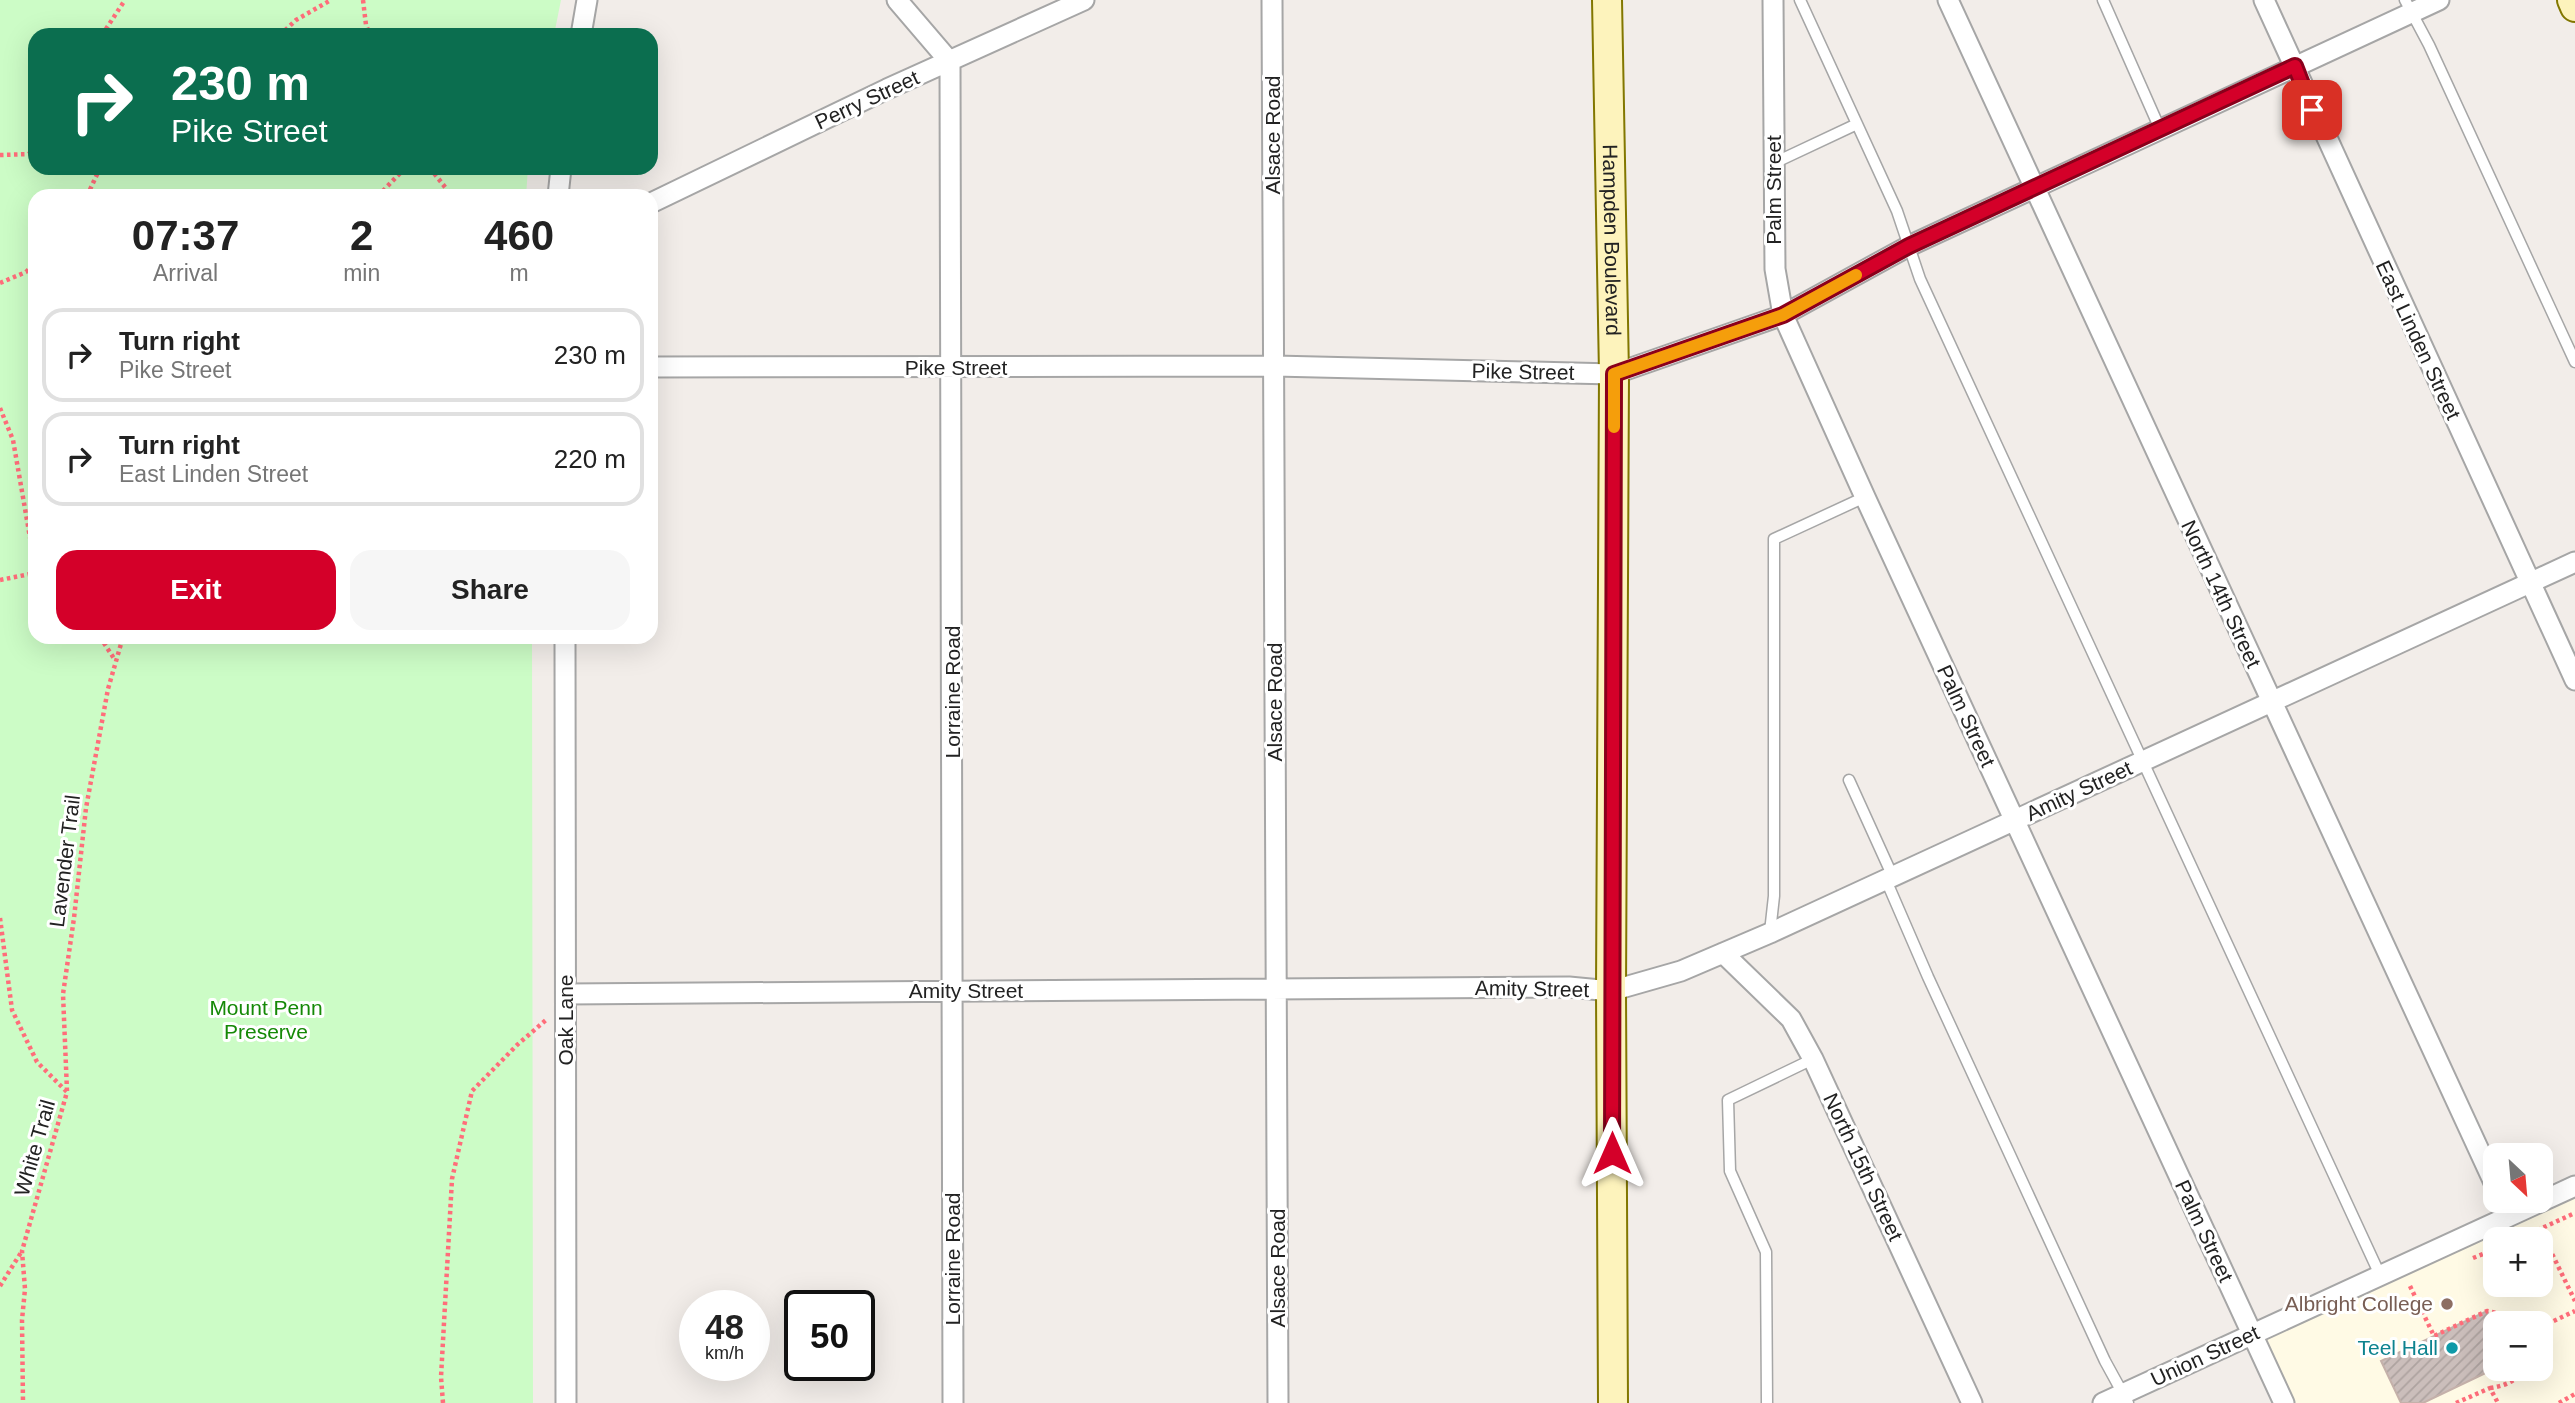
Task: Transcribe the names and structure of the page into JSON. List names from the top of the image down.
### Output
{
  "streets": {
    "main road": ["Hampden Boulevard"],
    "street": [
      "Perry Street",
      "Alsace Road",
      "Palm Street",
      "East Linden Street",
      "Pike Street",
      "North 14th Street",
      "Lorraine Road",
      "Amity Street",
      "Oak Lane",
      "North 15th Street",
      "Union Street"
    ],
    "path": ["Lavender Trail", "White Trail"]
  },
  "crossings": [
    ["Perry Street", "Lorraine Road"],
    ["Alsace Road", "Pike Street"],
    ["Alsace Road", "Amity Street"],
    ["Palm Street", "Pike Street"],
    ["Palm Street", "Amity Street"],
    ["Palm Street", "Union Street"],
    ["Hampden Boulevard", "Pike Street"],
    ["Hampden Boulevard", "Amity Street"],
    ["East Linden Street", "Pike Street"],
    ["East Linden Street", "Amity Street"],
    ["Pike Street", "North 14th Street"],
    ["Pike Street", "Lorraine Road"],
    ["North 14th Street", "Amity Street"],
    ["Lorraine Road", "Amity Street"],
    ["Amity Street", "Oak Lane"],
    ["Amity Street", "North 15th Street"],
    ["Lavender Trail", "White Trail"]
  ],
  "parks": ["Mount Penn Preserve"],
  "places": ["Albright College", "Teel Hall"],
  "north": "bottom right",
  "page": {
    "turn": ["230 m", "Pike Street"],
    "eta": [
      "07:37",
      "Arrival",
      "2",
      "min",
      "460",
      "m"
    ],
    "list": [
      {
        "name": "Turn right",
        "note": "Pike Street",
        "value": "230 m"
      },
      {
        "name": "Turn right",
        "note": "East Linden Street",
        "value": "220 m"
      }
    ],
    "buttons": ["Exit", "Share"],
    "map_buttons": ["+", "−"],
    "speed": "48 km/h",
    "limit": "50"
  }
}
